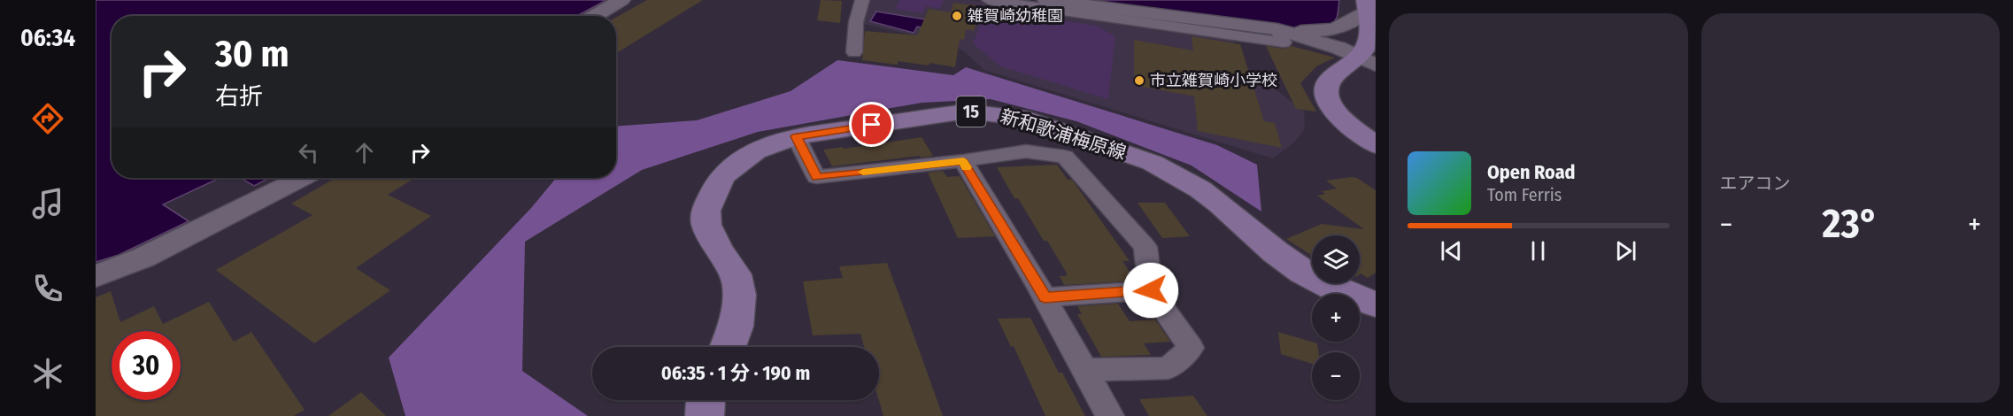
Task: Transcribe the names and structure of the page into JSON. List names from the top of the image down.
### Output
{
  "streets": {
    "main road": ["15", "新和歌浦梅原線"]
  },
  "places": ["雑賀崎幼稚園", "市立雑賀崎小学校"],
  "page": {
    "tabs": "06:34",
    "tile": "エアコン",
    "turn": ["30 m", "右折"],
    "song": ["Open Road", "Tom Ferris"],
    "heat": ["−", "23°", "+"],
    "map_buttons": ["+", "−"],
    "limit": "30",
    "trip": "06:35 · 1 分 · 190 m"
  }
}
